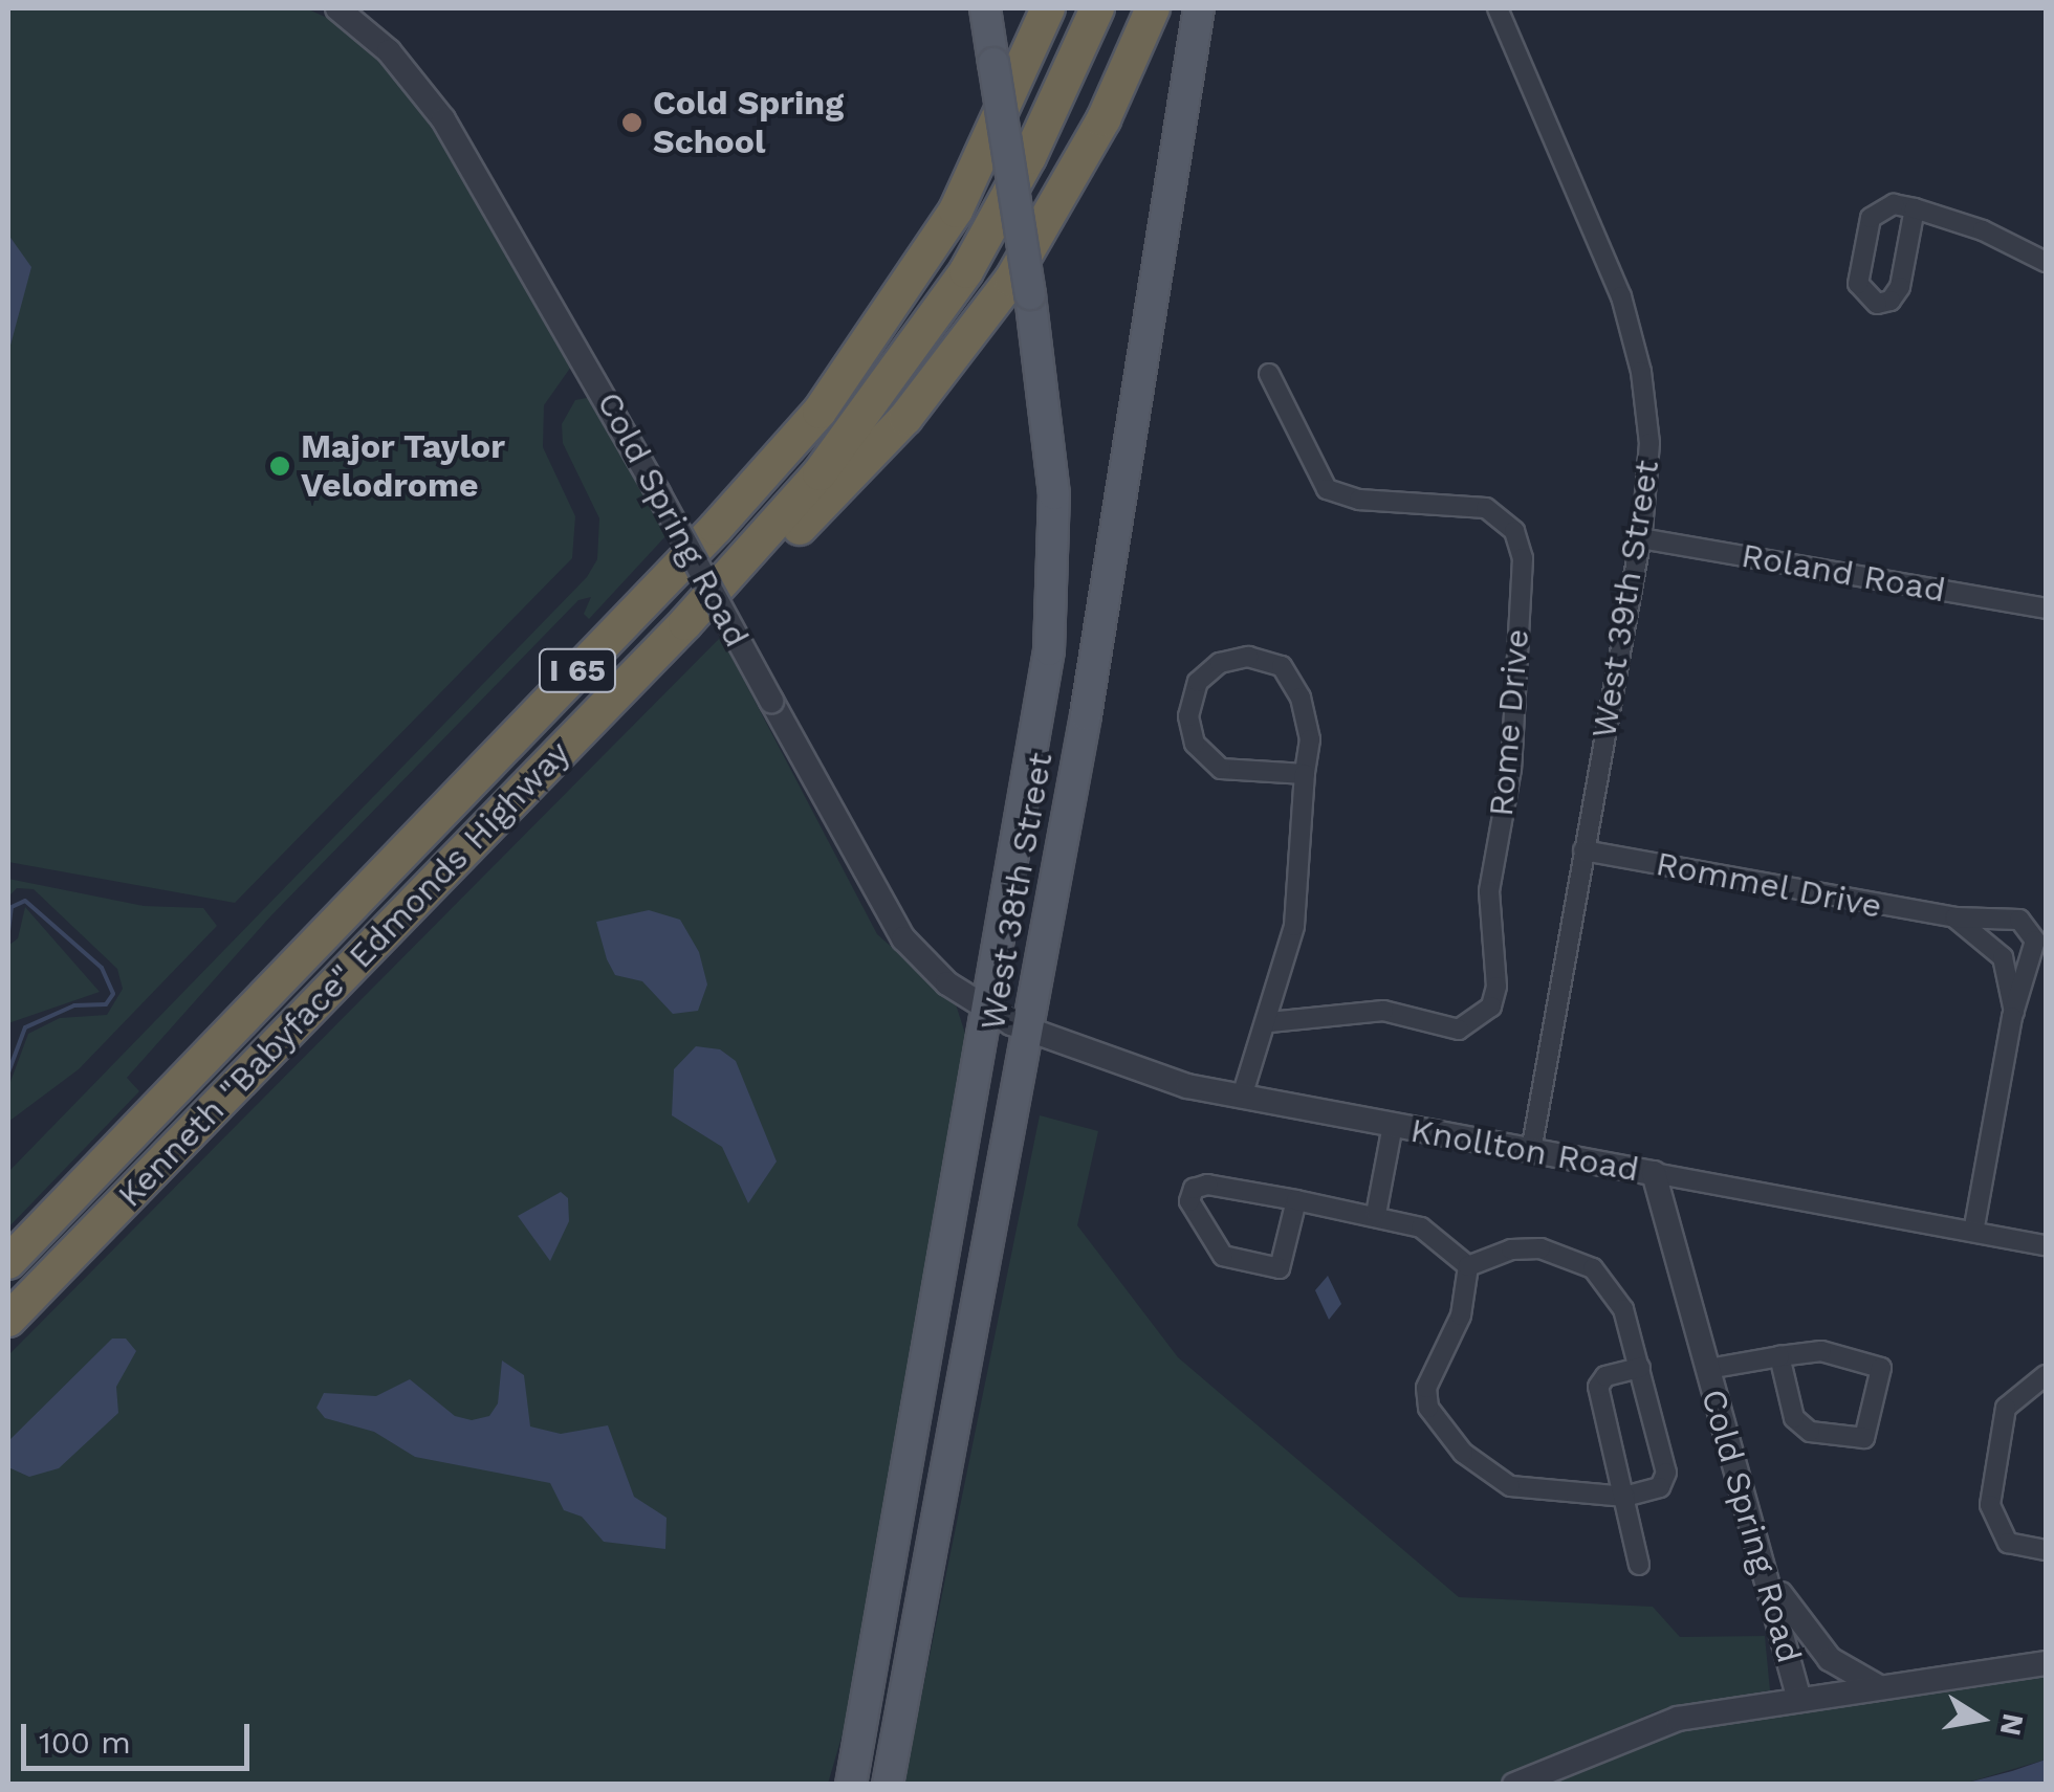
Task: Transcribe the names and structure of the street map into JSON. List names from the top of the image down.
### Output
{
  "streets": {
    "highway": ["I 65", "Kenneth \"Babyface\" Edmonds Highway"],
    "main road": ["West 38th Street"],
    "street": [
      "Cold Spring Road",
      "Roland Road",
      "West 39th Street",
      "Rome Drive",
      "Rommel Drive",
      "Knollton Road"
    ]
  },
  "crossings": [
    ["Cold Spring Road", "West 38th Street"],
    ["Cold Spring Road", "Knollton Road"],
    ["Roland Road", "West 39th Street"],
    ["West 39th Street", "Rommel Drive"],
    ["West 39th Street", "Knollton Road"],
    ["West 38th Street", "Knollton Road"]
  ],
  "places": ["Cold Spring School", "Major Taylor Velodrome"],
  "scale_bar": "100 m",
  "north": "right"
}
